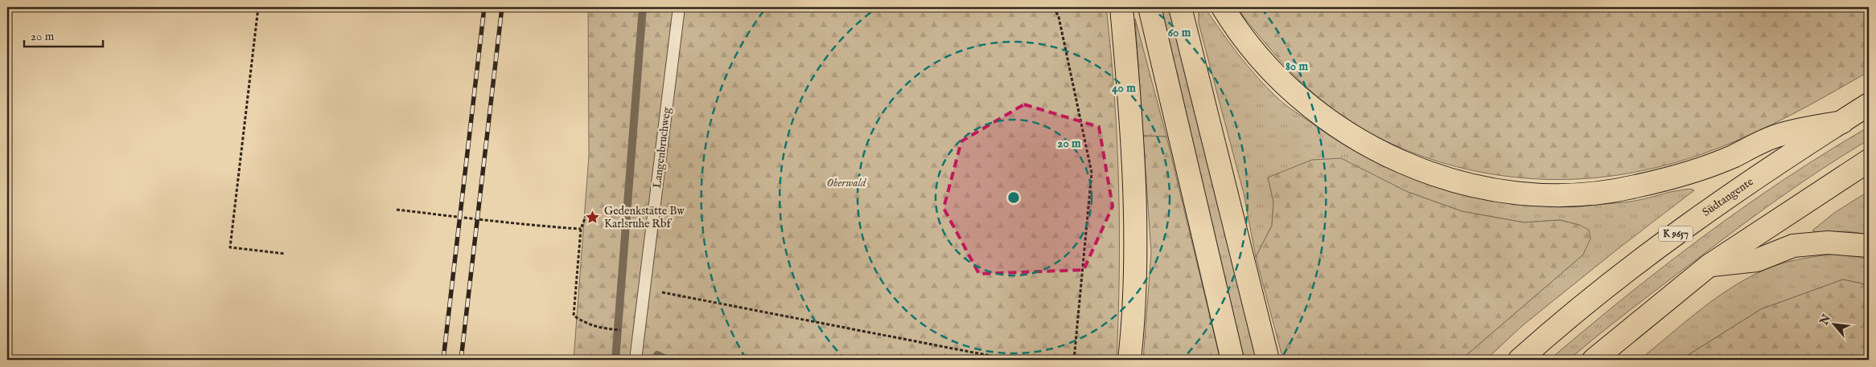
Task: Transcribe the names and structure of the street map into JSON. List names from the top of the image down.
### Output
{
  "streets": {
    "highway": ["Südtangente", "K 9657"],
    "lane": ["Langenbruchweg"]
  },
  "parks": ["Oberwald"],
  "places": {
    "place": ["Gedenkstätte Bw Karlsruhe Rbf"]
  },
  "scale_bar": "20 m",
  "north": "top left",
  "rings": [
    "60 m",
    "80 m",
    "40 m",
    "20 m"
  ]
}
